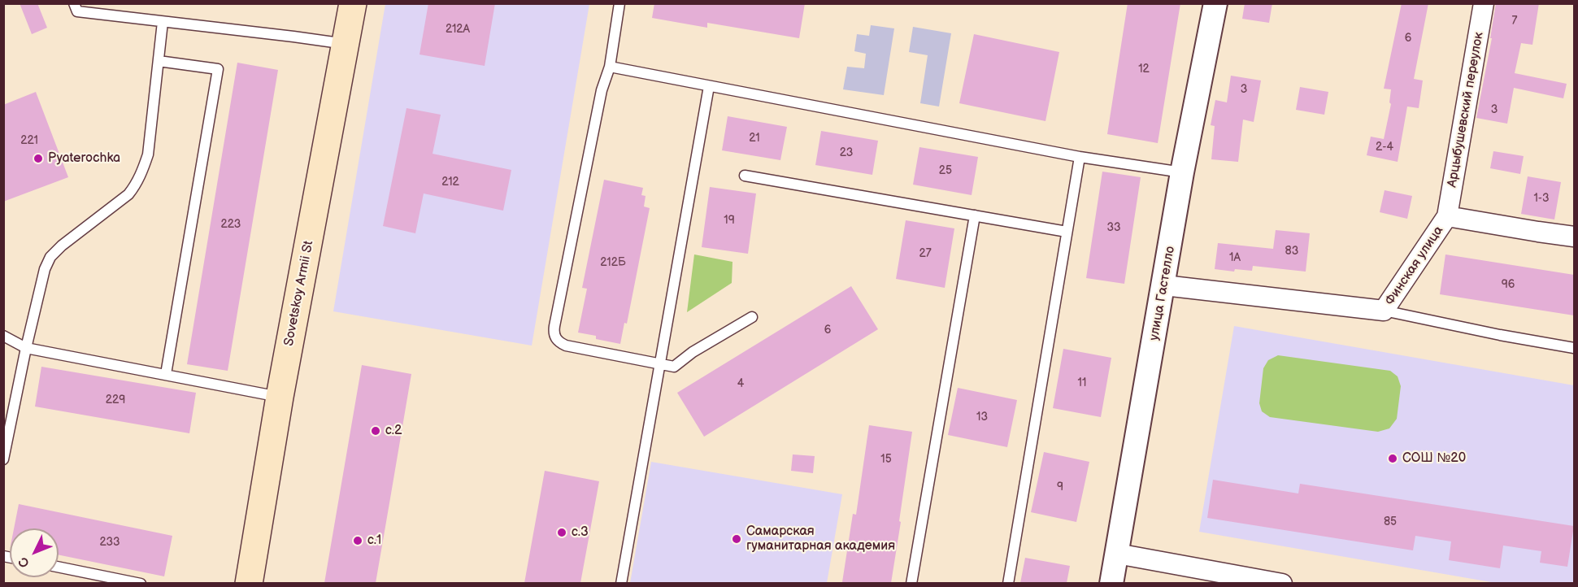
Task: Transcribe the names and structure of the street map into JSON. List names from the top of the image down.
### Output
{
  "streets": {
    "main road": ["Sovetskoy Armii St"],
    "street": ["Арцыбушевский переулок", "Финская улица", "улица Гастелло"]
  },
  "crossings": [
    ["Арцыбушевский переулок", "Финская улица"],
    ["Финская улица", "улица Гастелло"]
  ],
  "places": [
    "Pyaterochka",
    "с.2",
    "СОШ №20",
    "с.3",
    "Самарская гуманитарная академия",
    "с.1"
  ],
  "house_numbers": [
    "7",
    "212А",
    "6",
    "12",
    "3",
    "3",
    "21",
    "221",
    "2-4",
    "23",
    "25",
    "212",
    "1-3",
    "19",
    "223",
    "33",
    "83",
    "27",
    "1А",
    "212Б",
    "96",
    "6",
    "11",
    "4",
    "229",
    "13",
    "15",
    "9",
    "85",
    "233"
  ],
  "north": "bottom left"
}
